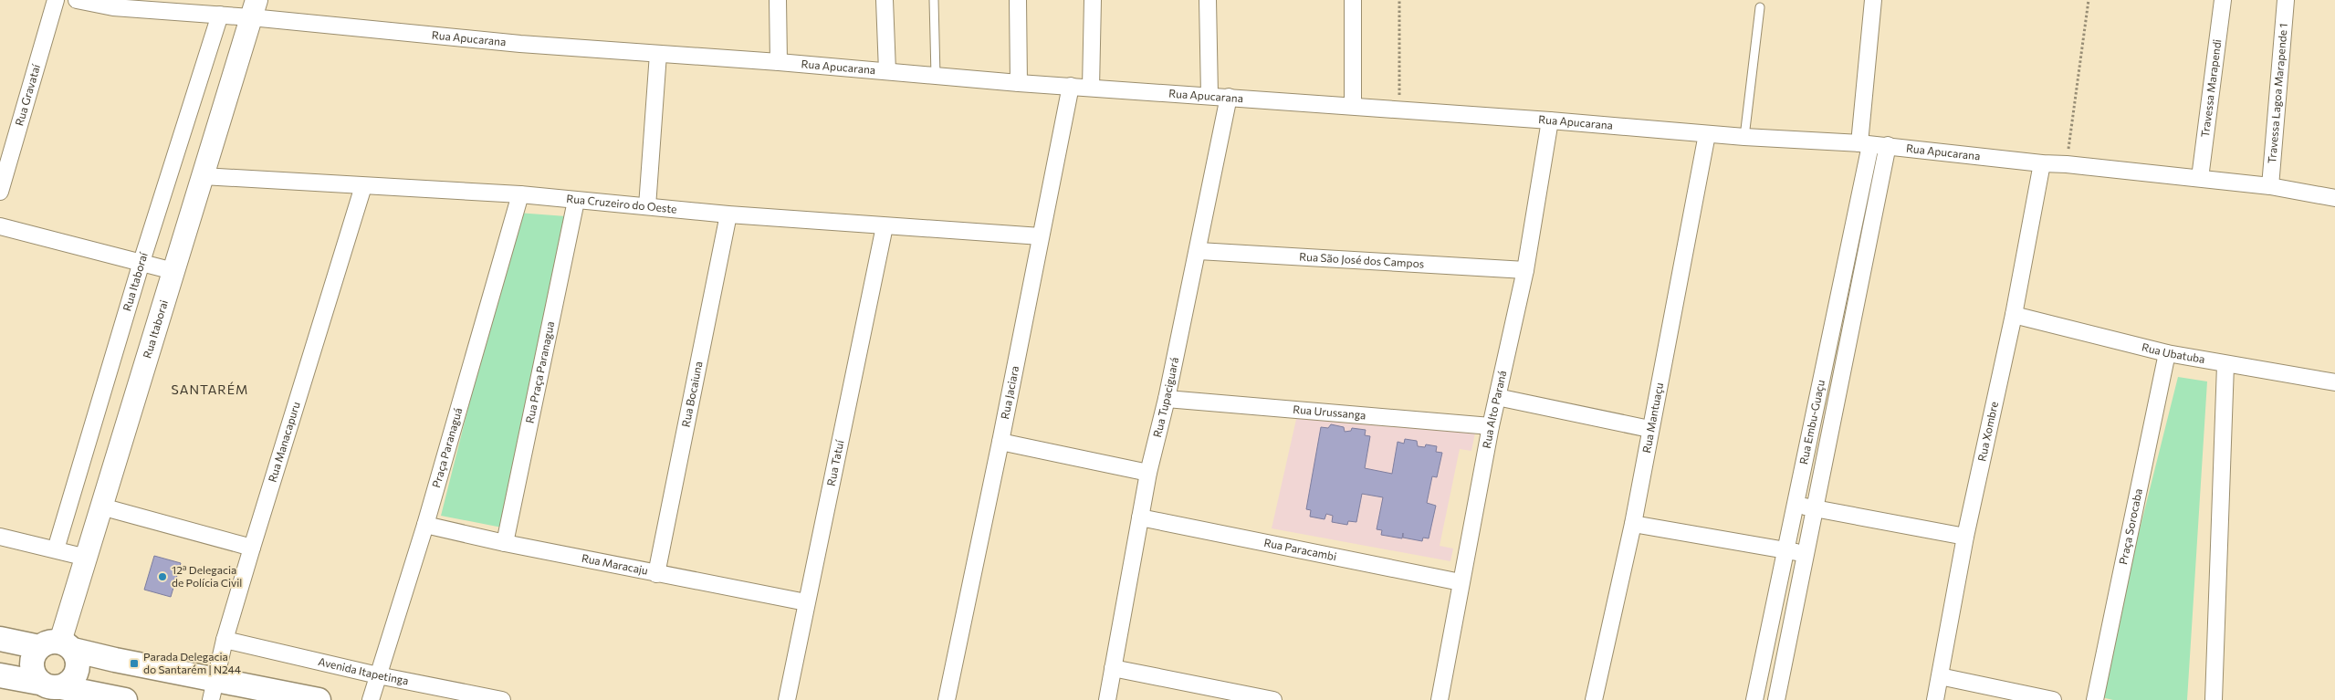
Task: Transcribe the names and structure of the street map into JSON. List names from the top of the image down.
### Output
{
  "streets": {
    "street": [
      "Rua Apucarana",
      "Travessa Marapendi",
      "Travessa Lagoa Marapende 1",
      "Rua Gravataí",
      "Rua Cruzeiro do Oeste",
      "Rua São José dos Campos",
      "Rua Itaboraí",
      "Rua Itaborai",
      "Rua Ubatuba",
      "Rua Praça Paranagua",
      "Rua Jaciara",
      "Rua Bocaiuna",
      "Rua Tupaciguará",
      "Rua Alto Paraná",
      "Rua Urussanga",
      "Rua Mantuaçu",
      "Rua Embu-Guaçu",
      "Rua Xombre",
      "Rua Manacapuru",
      "Praça Paranaguá",
      "Rua Tatuí",
      "Praça Sorocaba",
      "Rua Paracambi",
      "Rua Maracaju",
      "Avenida Itapetinga"
    ]
  },
  "crossings": [
    ["Rua Apucarana", "Travessa Marapendi"],
    ["Rua Apucarana", "Travessa Lagoa Marapende 1"],
    ["Rua Apucarana", "Rua Itaboraí"],
    ["Rua Apucarana", "Rua Itaborai"],
    ["Rua Apucarana", "Rua Jaciara"],
    ["Rua Apucarana", "Rua Tupaciguará"],
    ["Rua Apucarana", "Rua Alto Paraná"],
    ["Rua Apucarana", "Rua Mantuaçu"],
    ["Rua Apucarana", "Rua Embu-Guaçu"],
    ["Rua Apucarana", "Rua Xombre"],
    ["Rua Cruzeiro do Oeste", "Rua Itaborai"],
    ["Rua Cruzeiro do Oeste", "Rua Praça Paranagua"],
    ["Rua Cruzeiro do Oeste", "Rua Jaciara"],
    ["Rua Cruzeiro do Oeste", "Rua Bocaiuna"],
    ["Rua Cruzeiro do Oeste", "Rua Manacapuru"],
    ["Rua Cruzeiro do Oeste", "Praça Paranaguá"],
    ["Rua Cruzeiro do Oeste", "Rua Tatuí"],
    ["Rua São José dos Campos", "Rua Tupaciguará"],
    ["Rua São José dos Campos", "Rua Alto Paraná"],
    ["Rua Ubatuba", "Rua Xombre"],
    ["Rua Ubatuba", "Praça Sorocaba"],
    ["Rua Praça Paranagua", "Rua Maracaju"],
    ["Rua Bocaiuna", "Rua Maracaju"],
    ["Rua Tupaciguará", "Rua Urussanga"],
    ["Rua Tupaciguará", "Rua Paracambi"],
    ["Rua Alto Paraná", "Rua Urussanga"],
    ["Rua Alto Paraná", "Rua Paracambi"],
    ["Rua Manacapuru", "Avenida Itapetinga"],
    ["Praça Paranaguá", "Rua Maracaju"],
    ["Praça Paranaguá", "Avenida Itapetinga"],
    ["Rua Tatuí", "Rua Maracaju"]
  ],
  "districts": ["SANTARÉM"],
  "places": {
    "other": ["12ª Delegacia de Polícia Civil"],
    "transit": ["Parada Delegacia do Santarém | N244"]
  }
}
